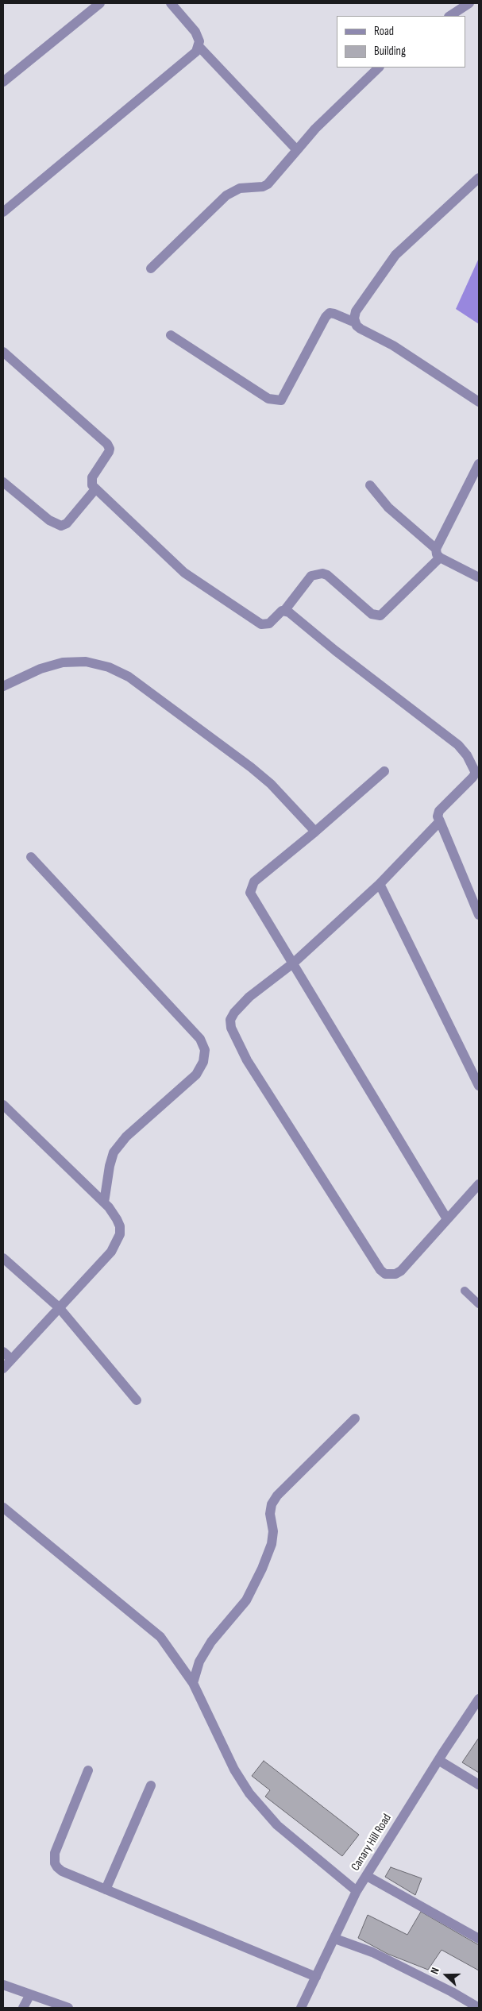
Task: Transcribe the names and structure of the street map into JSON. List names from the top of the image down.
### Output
{
  "streets": {
    "street": ["Canary Hill Road"]
  },
  "legend": ["Road", "Building"],
  "north": "left"
}
